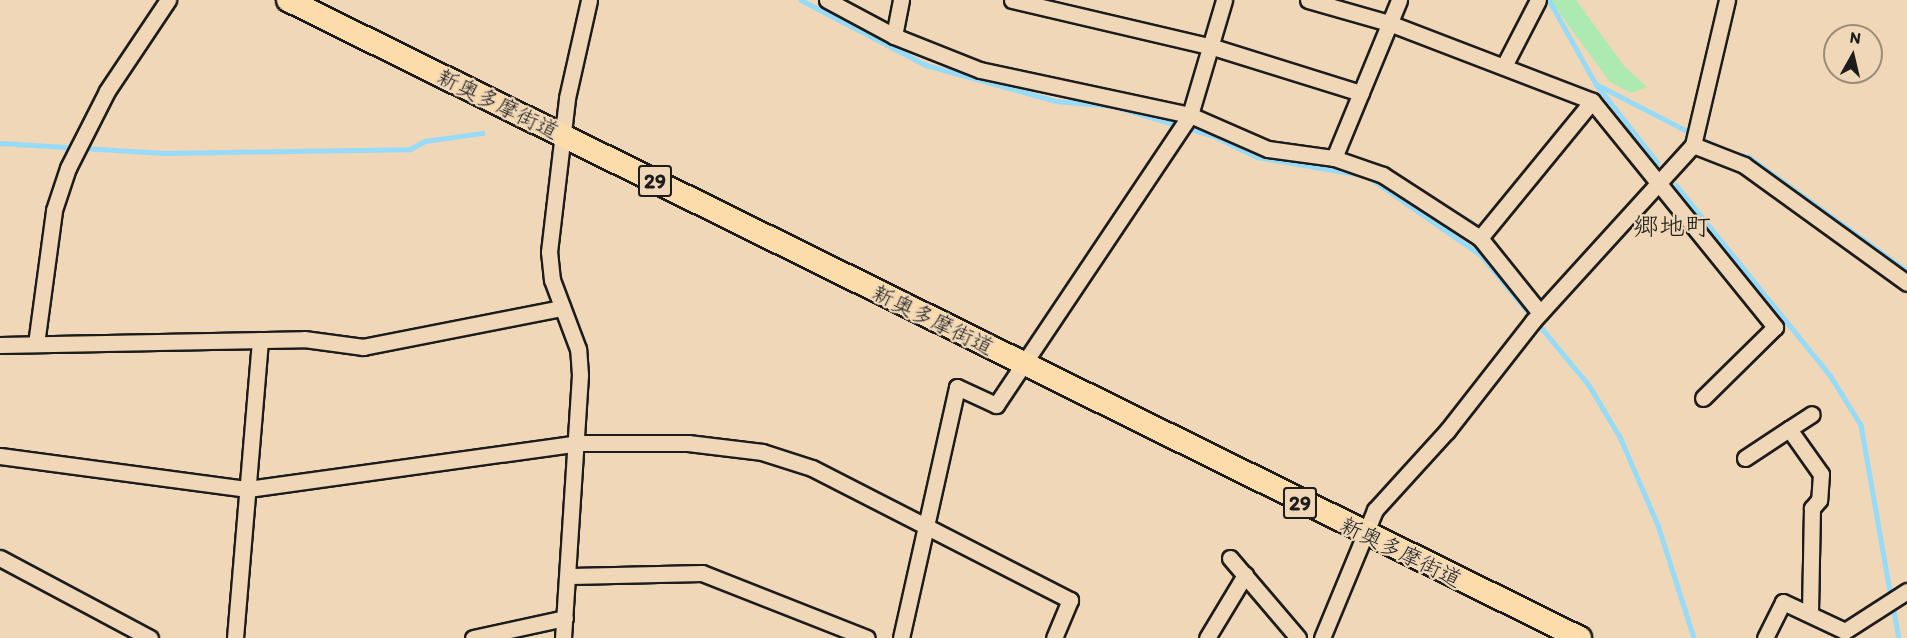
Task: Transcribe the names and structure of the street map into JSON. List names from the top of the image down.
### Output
{
  "streets": {
    "main road": ["新奥多摩街道", "29"]
  },
  "districts": ["郷地町"],
  "north": "top"
}
